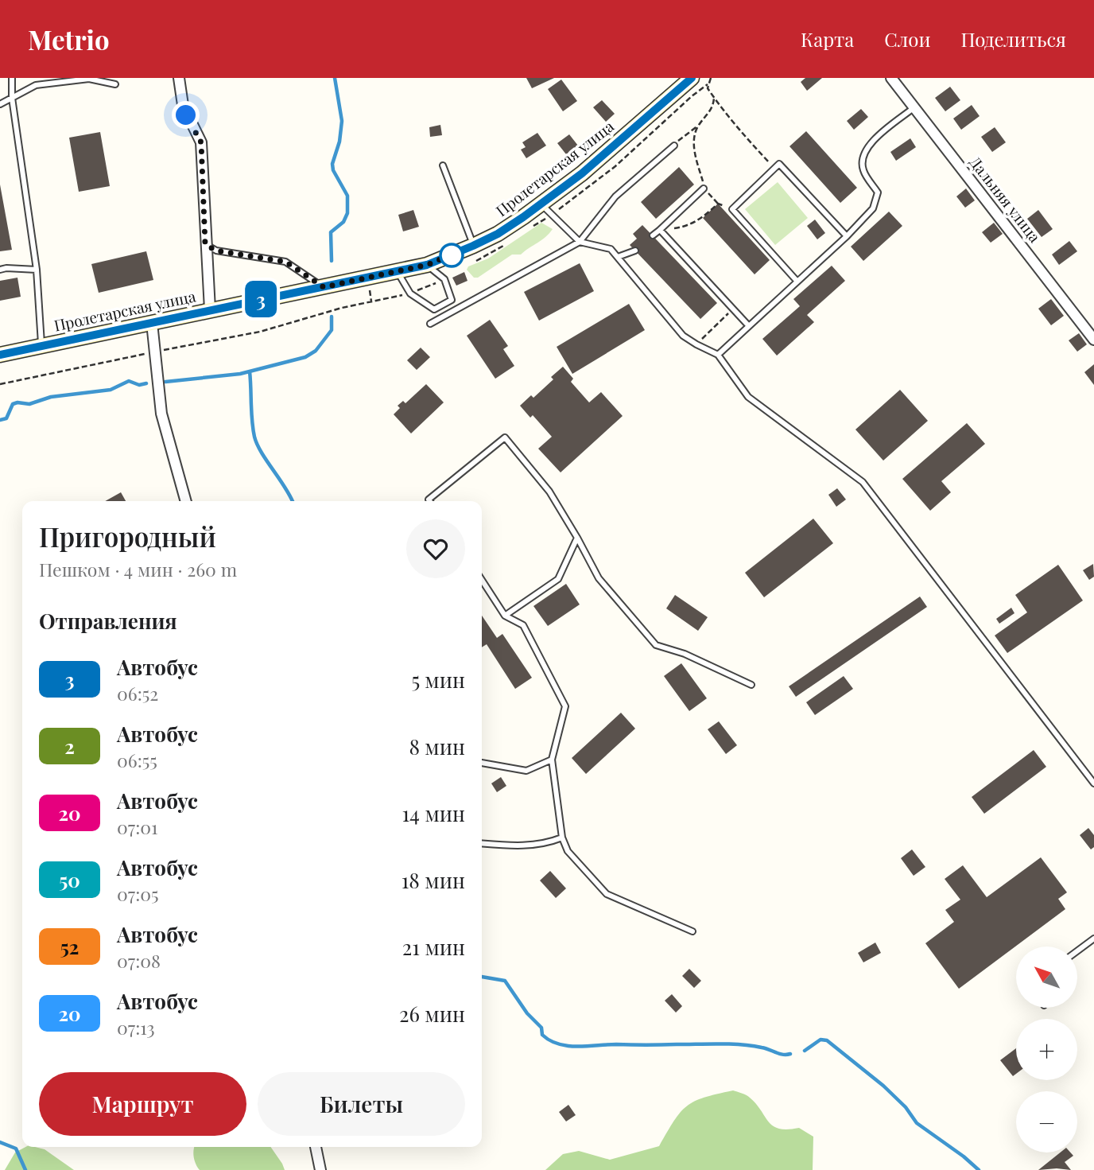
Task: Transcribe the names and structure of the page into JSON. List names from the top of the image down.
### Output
{
  "streets": {
    "main road": ["Пролетарская улица"],
    "street": ["Дальняя улица"]
  },
  "lines": ["bus line 3"],
  "north": "top left",
  "page": {
    "header": "Metrio",
    "nav": ["Карта", "Слои", "Поделиться"],
    "on_map": "3",
    "heading": [
      ["Пригородный", "Пешком · 4 мин · 260 m"],
      "Отправления"
    ],
    "list": [
      {
        "mark": "3",
        "name": "Автобус",
        "note": "06:52",
        "value": "5 мин"
      },
      {
        "mark": "2",
        "name": "Автобус",
        "note": "06:55",
        "value": "8 мин"
      },
      {
        "mark": "20",
        "name": "Автобус",
        "note": "07:01",
        "value": "14 мин"
      },
      {
        "mark": "50",
        "name": "Автобус",
        "note": "07:05",
        "value": "18 мин"
      },
      {
        "mark": "52",
        "name": "Автобус",
        "note": "07:08",
        "value": "21 мин"
      },
      {
        "mark": "20",
        "name": "Автобус",
        "note": "07:13",
        "value": "26 мин"
      }
    ],
    "map_buttons": ["+", "−"],
    "buttons": ["Маршрут", "Билеты"]
  }
}
